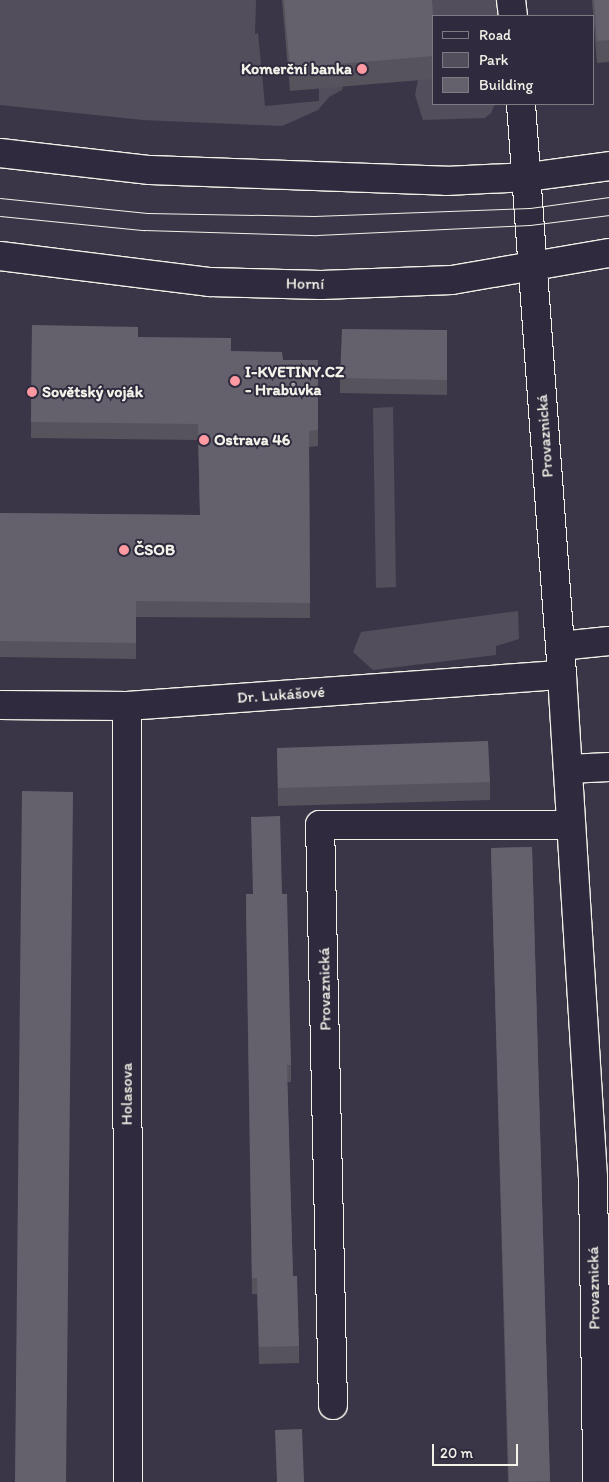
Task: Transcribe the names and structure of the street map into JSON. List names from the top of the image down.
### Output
{
  "streets": {
    "street": [
      "Horní",
      "Provaznická",
      "Dr. Lukášové",
      "Holasova"
    ]
  },
  "crossings": [
    ["Horní", "Provaznická"],
    ["Provaznická", "Dr. Lukášové"],
    ["Dr. Lukášové", "Holasova"]
  ],
  "places": [
    "Komerční banka",
    "I-KVETINY.CZ - Hrabůvka",
    "Sovětský voják",
    "Ostrava 46",
    "ČSOB"
  ],
  "legend": ["Road", "Park", "Building"],
  "scale_bar": "20 m"
}
